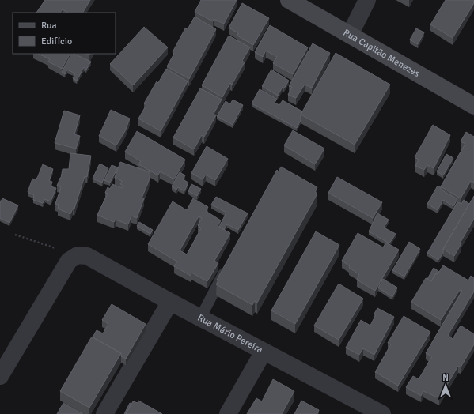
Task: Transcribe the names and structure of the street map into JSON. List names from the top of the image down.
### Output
{
  "streets": {
    "street": ["Rua Capitão Menezes", "Rua Mário Pereira"]
  },
  "legend": ["Rua", "Edifício"],
  "north": "top"
}
